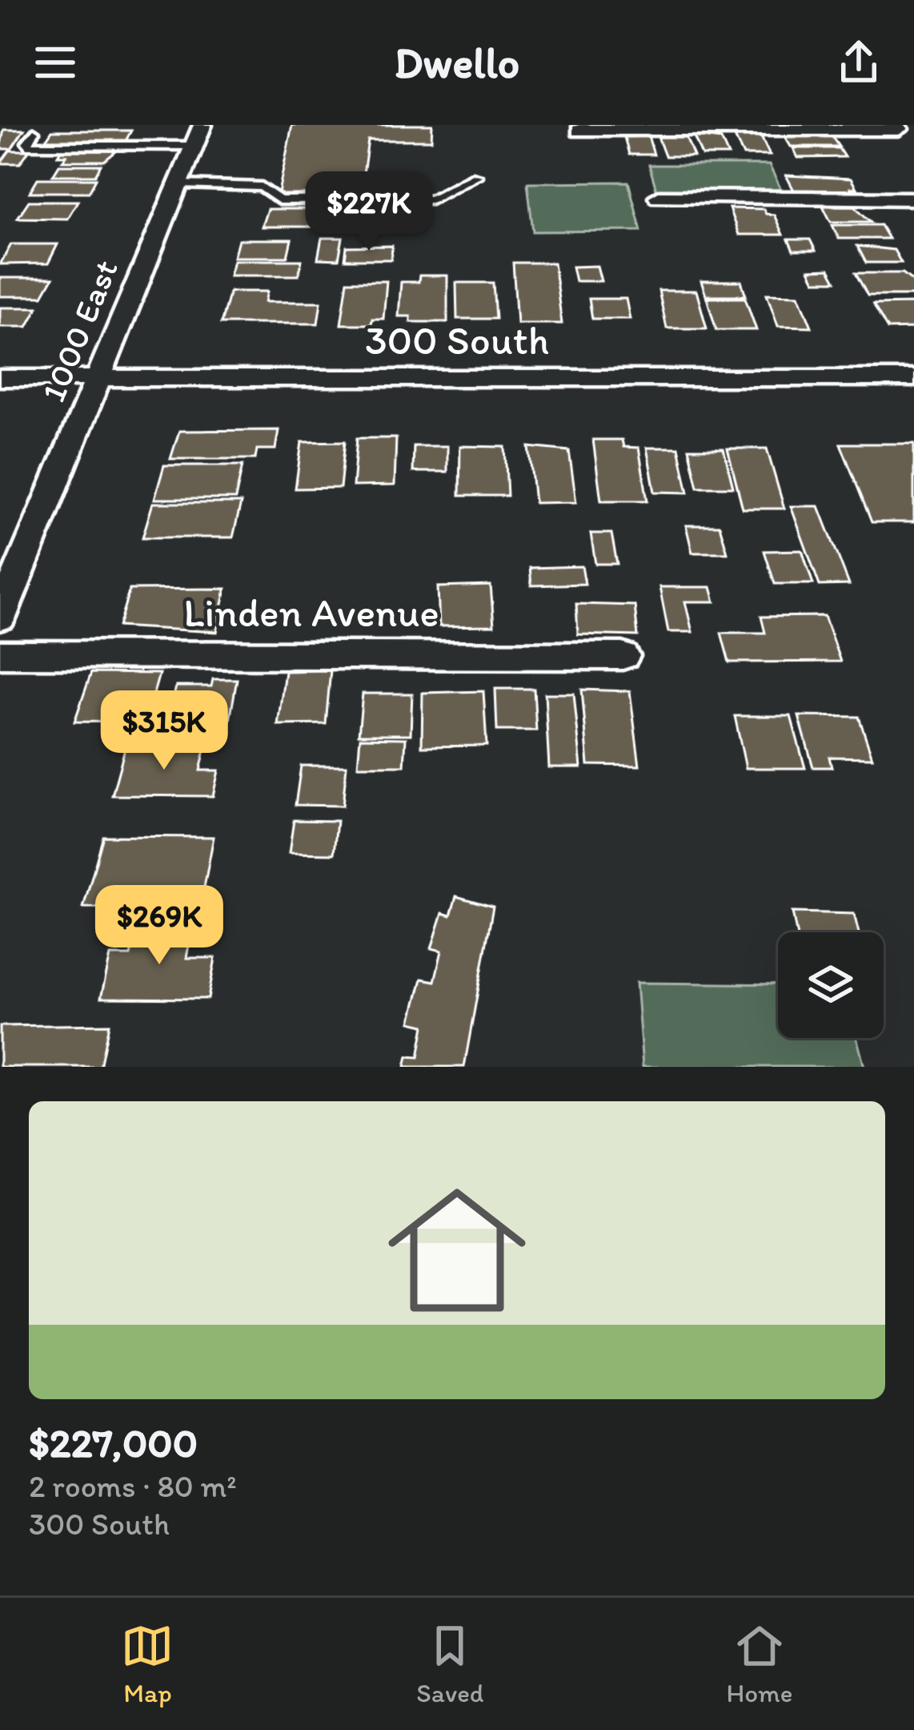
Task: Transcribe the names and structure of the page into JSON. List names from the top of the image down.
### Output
{
  "streets": {
    "street": ["1000 East", "300 South", "Linden Avenue"]
  },
  "crossings": [
    ["1000 East", "300 South"]
  ],
  "page": {
    "header": "Dwello",
    "price": ["$227K", "$315K", "$269K"],
    "list": [
      {
        "name": "$227,000",
        "note": "2 rooms · 80 m² · 300 South"
      }
    ],
    "tabs": ["Map", "Saved", "Home"]
  }
}
